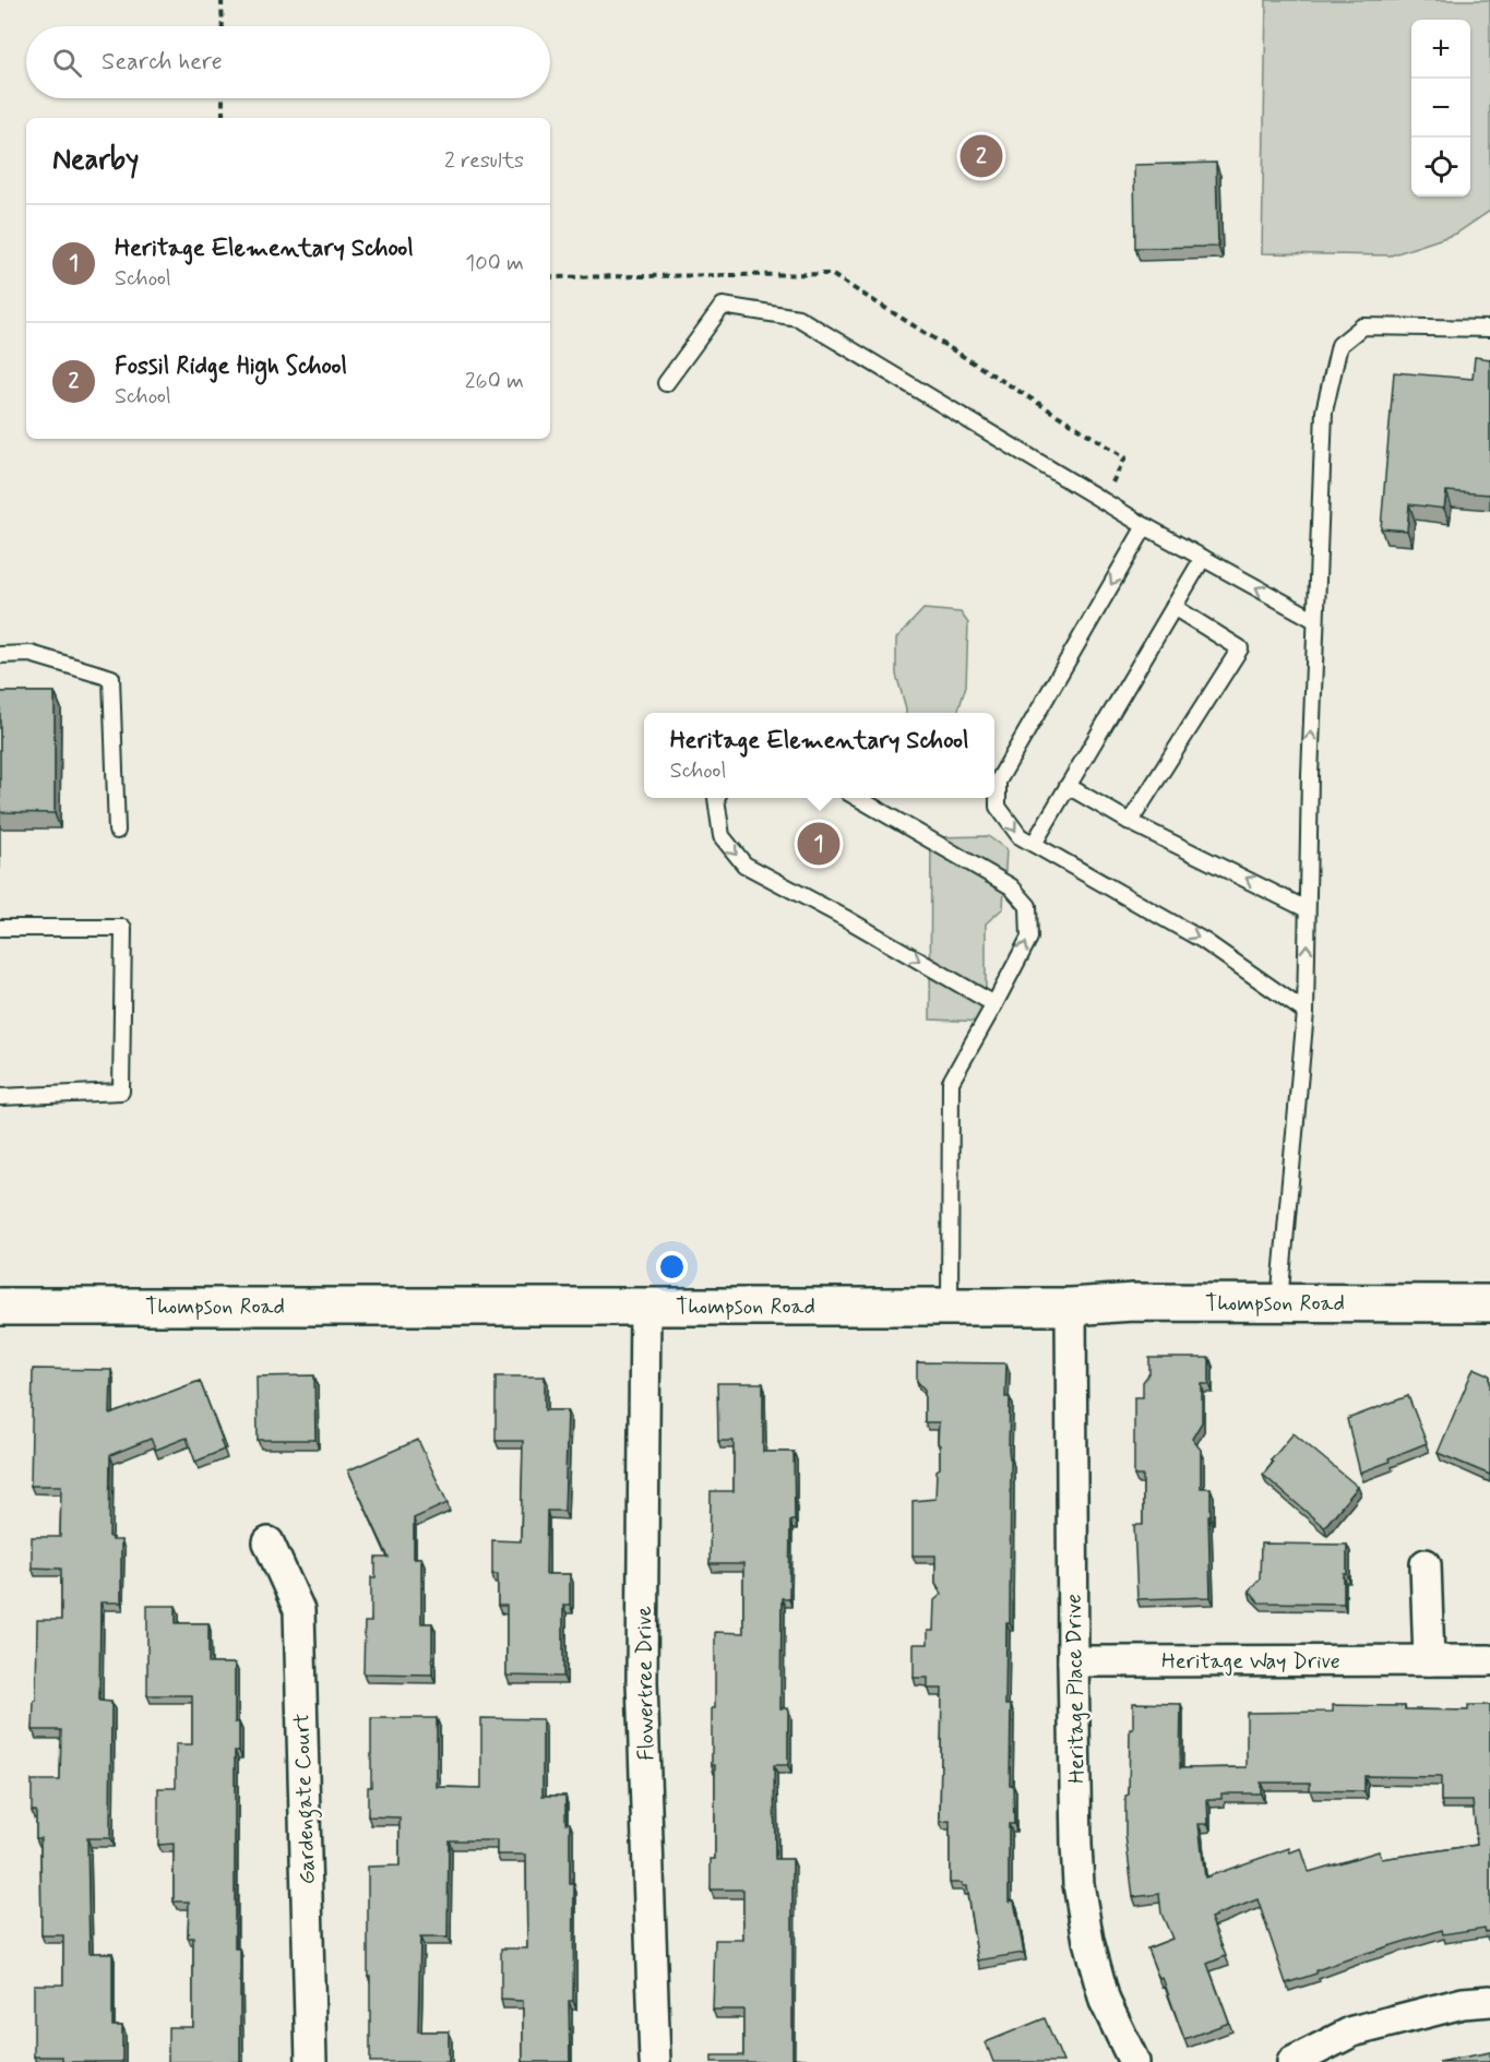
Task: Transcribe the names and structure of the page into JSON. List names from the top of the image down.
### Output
{
  "streets": {
    "street": [
      "Thompson Road",
      "Heritage Way Drive",
      "Flowertree Drive",
      "Heritage Place Drive",
      "Gardengate Court"
    ]
  },
  "crossings": [
    ["Thompson Road", "Flowertree Drive"],
    ["Thompson Road", "Heritage Place Drive"],
    ["Heritage Way Drive", "Heritage Place Drive"]
  ],
  "page": {
    "map_buttons": ["+", "−"],
    "search": "Search here",
    "heading": ["Nearby", "2 results"],
    "pins": ["2", "1"],
    "list": [
      {
        "mark": "1",
        "name": "Heritage Elementary School",
        "note": "School",
        "value": "100 m"
      },
      {
        "mark": "2",
        "name": "Fossil Ridge High School",
        "note": "School",
        "value": "260 m"
      }
    ],
    "popup": ["Heritage Elementary School", "School"]
  }
}
